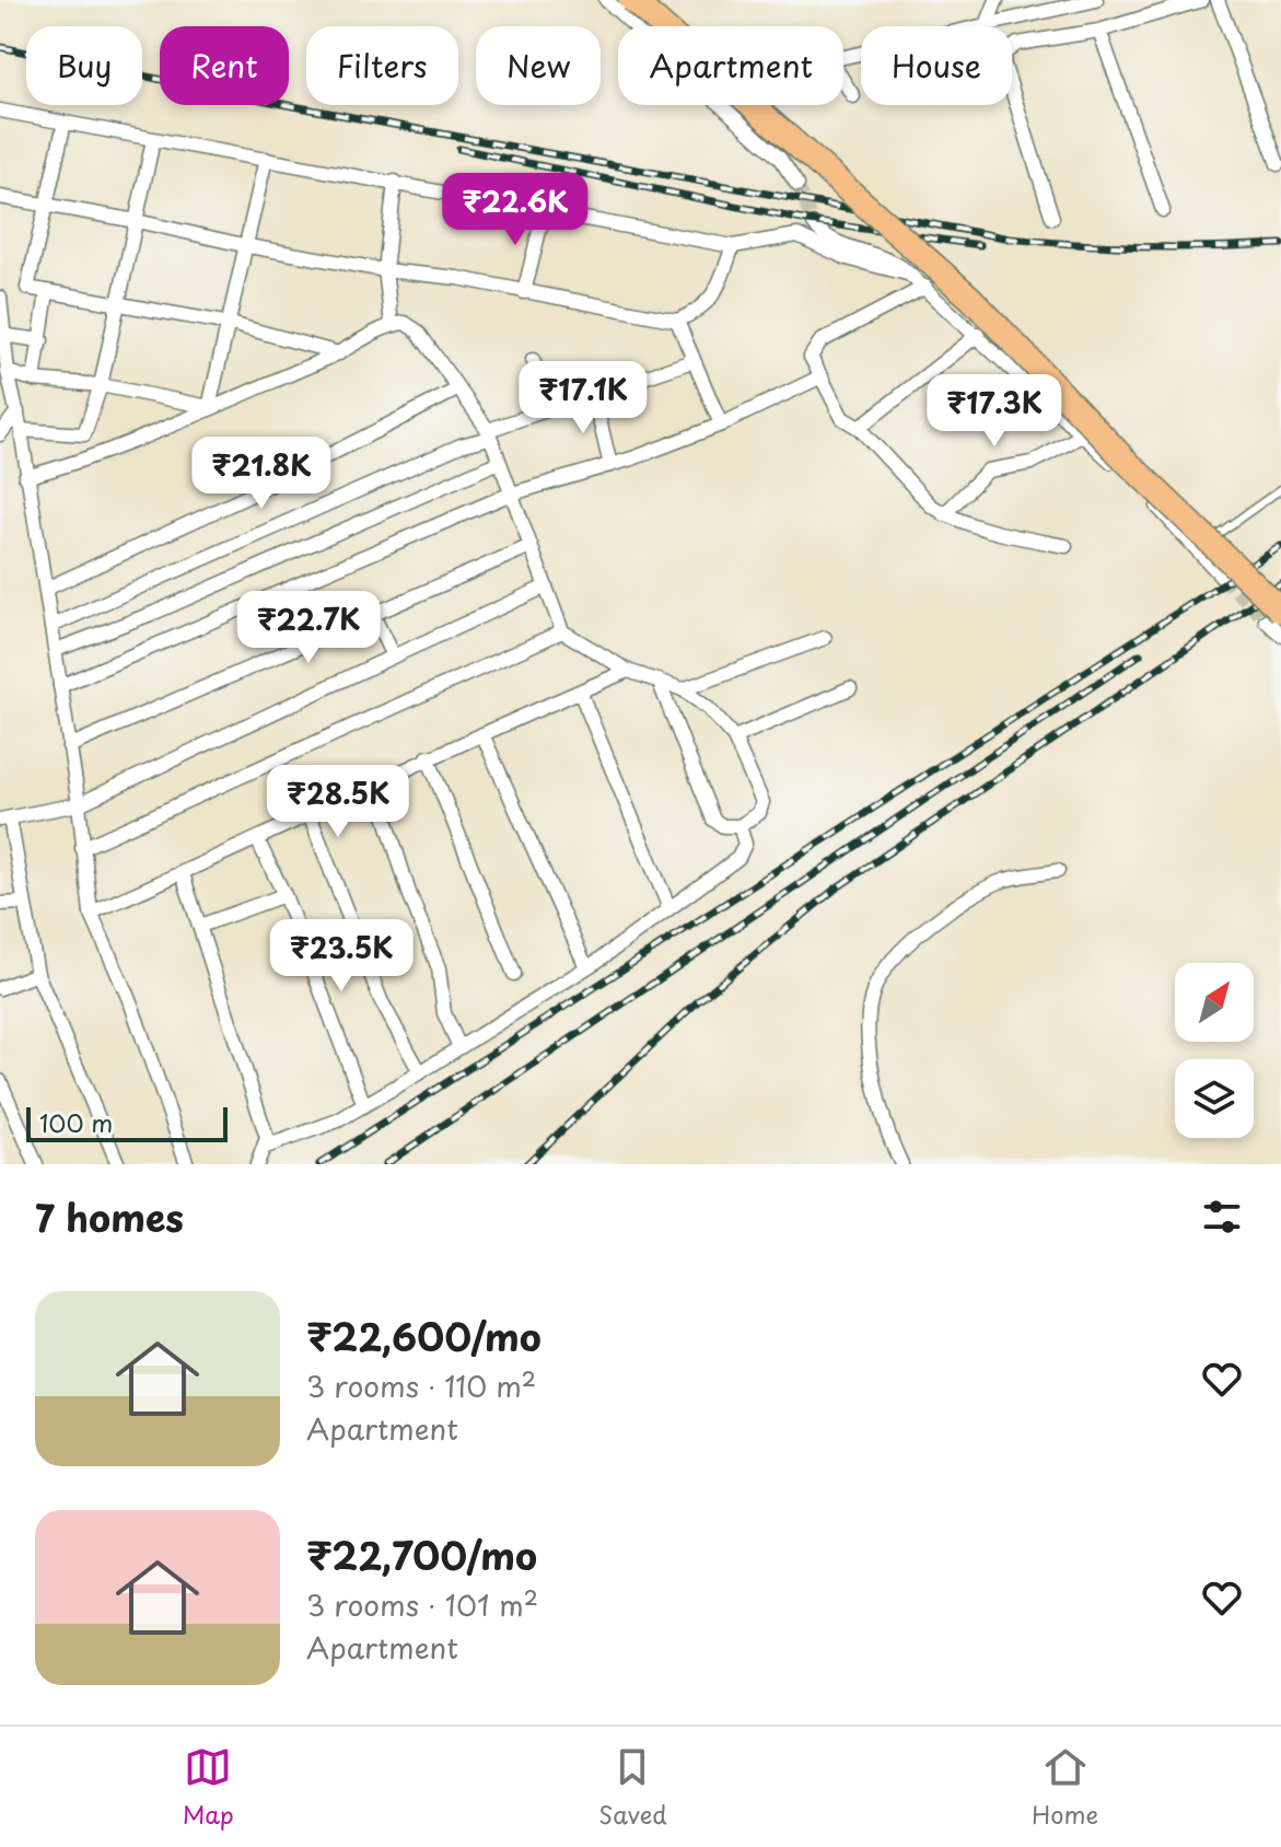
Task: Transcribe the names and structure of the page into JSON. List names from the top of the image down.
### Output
{
  "scale_bar": "100 m",
  "north": "top right",
  "page": {
    "chip": [
      "Buy",
      "Rent",
      "Filters",
      "New",
      "Apartment",
      "House"
    ],
    "price": [
      "₹22.6K",
      "₹17.1K",
      "₹17.3K",
      "₹21.8K",
      "₹22.7K",
      "₹28.5K",
      "₹23.5K"
    ],
    "scale": "100 m",
    "heading": "7 homes",
    "list": [
      {
        "name": "₹22,600/mo",
        "note": "3 rooms · 110 m² · Apartment"
      },
      {
        "name": "₹22,700/mo",
        "note": "3 rooms · 101 m² · Apartment"
      }
    ],
    "tabs": ["Map", "Saved", "Home"]
  }
}
